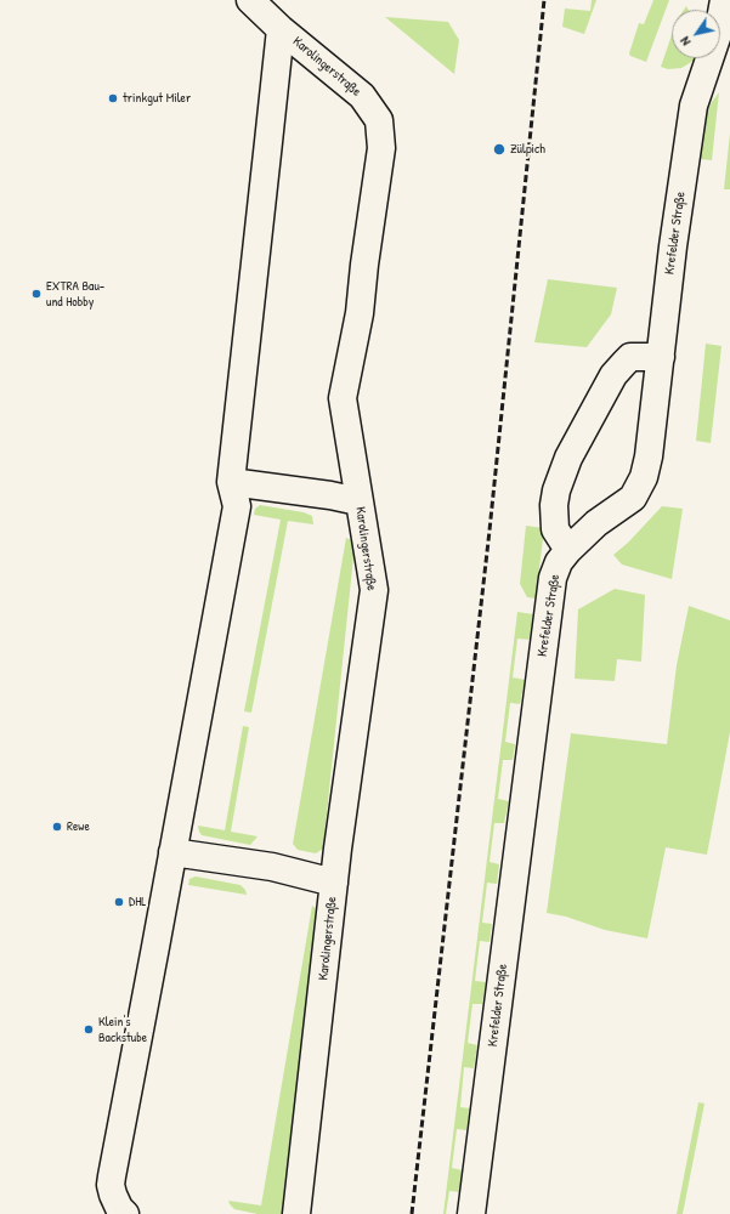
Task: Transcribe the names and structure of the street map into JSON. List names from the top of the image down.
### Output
{
  "streets": {
    "street": ["Karolingerstraße", "Krefelder Straße"]
  },
  "places": [
    "trinkgut Miler",
    "Zülpich",
    "EXTRA Bau- und Hobby",
    "Rewe",
    "DHL",
    "Klein's Backstube"
  ],
  "north": "bottom left"
}
